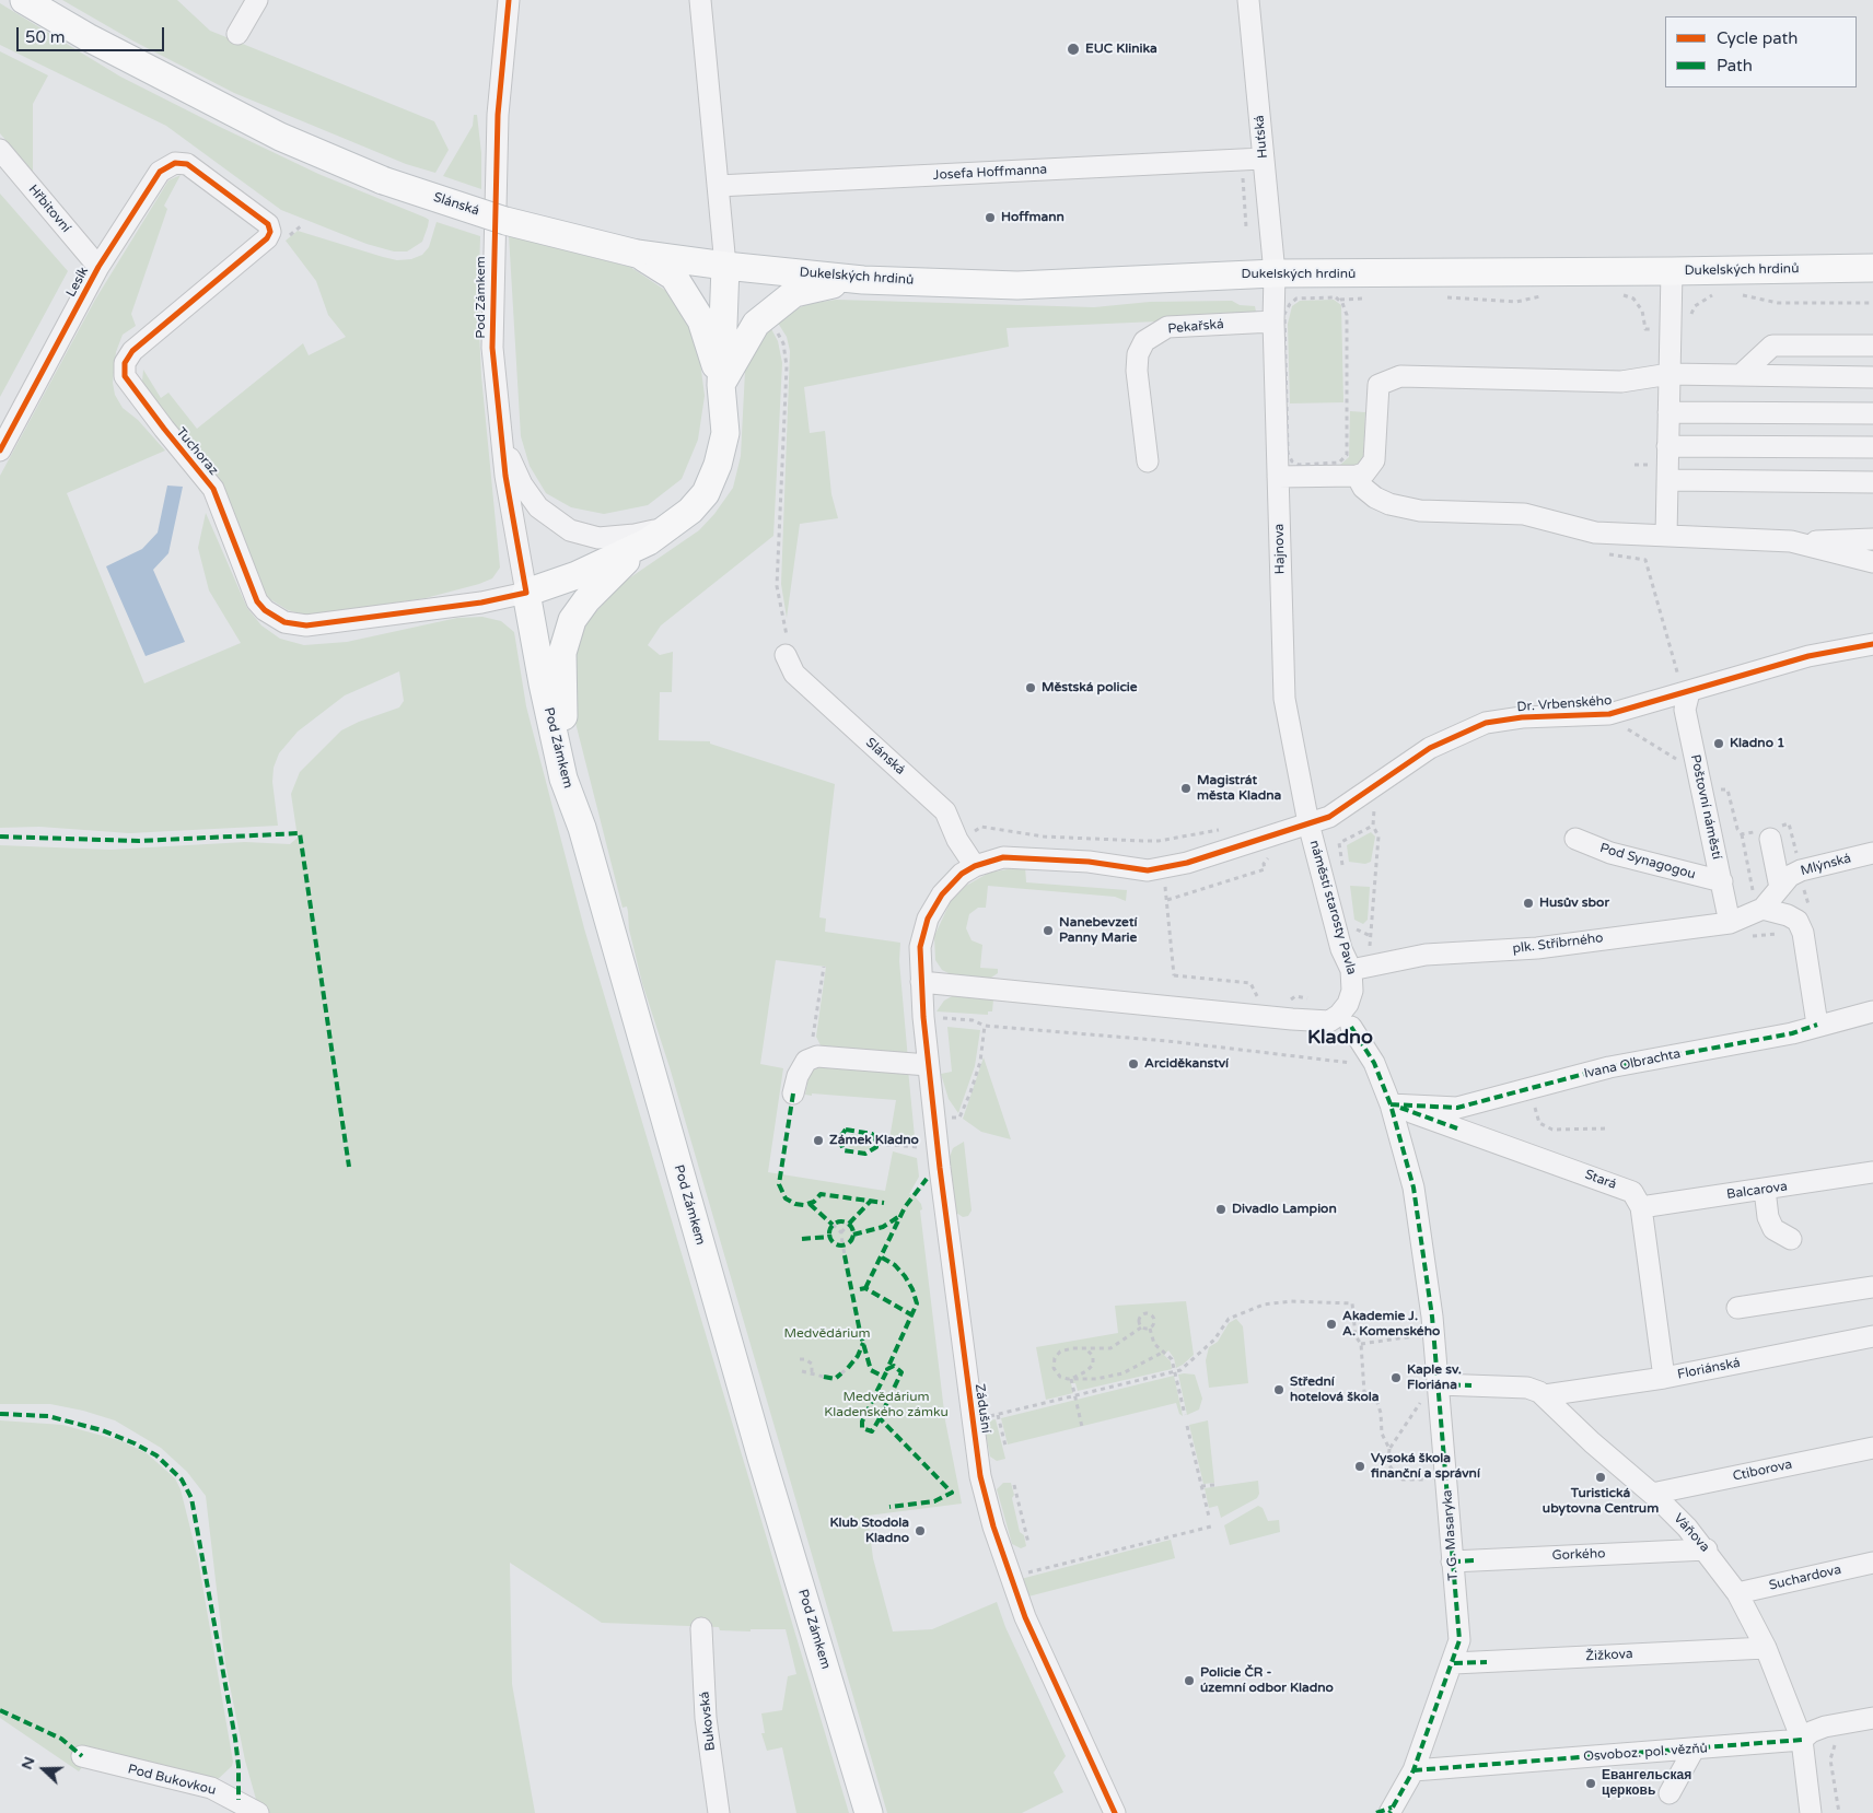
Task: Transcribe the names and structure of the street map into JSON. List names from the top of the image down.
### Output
{
  "streets": {
    "main road": ["Slánská", "Dukelských hrdinů", "Pod Zámkem"],
    "street": [
      "Huťská",
      "Josefa Hoffmanna",
      "Hřbitovní",
      "Lesík",
      "Pekařská",
      "Tuchoraz",
      "Hajnova",
      "Dr. Vrbenského",
      "Poštovní náměstí",
      "Pod Synagogou",
      "Mlýnská",
      "náměstí starosty Pavla",
      "plk. Stříbrného",
      "Ivana Olbrachta",
      "Stará",
      "Balcarova",
      "Floriánská",
      "Zádušní",
      "Ctiborova",
      "Váňova",
      "T. G. Masaryka",
      "Gorkého",
      "Suchardova",
      "Žižkova",
      "Bukovská",
      "Osvoboz. pol. vězňů",
      "Pod Bukovkou"
    ]
  },
  "crossings": [
    ["Huťská", "Josefa Hoffmanna"],
    ["Huťská", "Dukelských hrdinů"],
    ["Huťská", "Hajnova"],
    ["Slánská", "Dukelských hrdinů"],
    ["Slánská", "Pod Zámkem"],
    ["Slánská", "náměstí starosty Pavla"],
    ["Hřbitovní", "Lesík"],
    ["Dukelských hrdinů", "Pod Zámkem"],
    ["Dukelských hrdinů", "Hajnova"],
    ["Lesík", "Tuchoraz"],
    ["Pod Zámkem", "Tuchoraz"],
    ["Pekařská", "Hajnova"],
    ["Hajnova", "Dr. Vrbenského"],
    ["Hajnova", "náměstí starosty Pavla"],
    ["Dr. Vrbenského", "Poštovní náměstí"],
    ["Dr. Vrbenského", "náměstí starosty Pavla"],
    ["Poštovní náměstí", "Pod Synagogou"],
    ["Poštovní náměstí", "plk. Stříbrného"],
    ["Mlýnská", "plk. Stříbrného"],
    ["náměstí starosty Pavla", "plk. Stříbrného"],
    ["náměstí starosty Pavla", "Zádušní"],
    ["Ivana Olbrachta", "Stará"],
    ["Ivana Olbrachta", "T. G. Masaryka"],
    ["Stará", "Balcarova"],
    ["Stará", "T. G. Masaryka"],
    ["Floriánská", "Váňova"],
    ["Ctiborova", "Váňova"],
    ["Váňova", "T. G. Masaryka"],
    ["Váňova", "Gorkého"],
    ["Váňova", "Suchardova"],
    ["Váňova", "Žižkova"],
    ["Váňova", "Osvoboz. pol. vězňů"],
    ["T. G. Masaryka", "Gorkého"],
    ["T. G. Masaryka", "Žižkova"],
    ["T. G. Masaryka", "Osvoboz. pol. vězňů"]
  ],
  "districts": ["Kladno"],
  "parks": ["Medvědárium", "Medvědárium Kladenského zámku"],
  "places": [
    "EUC Klinika",
    "Hoffmann",
    "Městská policie",
    "Kladno 1",
    "Magistrát města Kladna",
    "Husův sbor",
    "Nanebevzetí Panny Marie",
    "Arciděkanství",
    "Zámek Kladno",
    "Divadlo Lampion",
    "Akademie J. A. Komenského",
    "Kaple sv. Floriána",
    "Střední hotelová škola",
    "Vysoká škola finanční a správní",
    "Turistická ubytovna Centrum",
    "Klub Stodola Kladno",
    "Policie ČR - územní odbor Kladno",
    "Евангельская церковь"
  ],
  "legend": ["Cycle path", "Path"],
  "scale_bar": "50 m",
  "north": "left"
}
